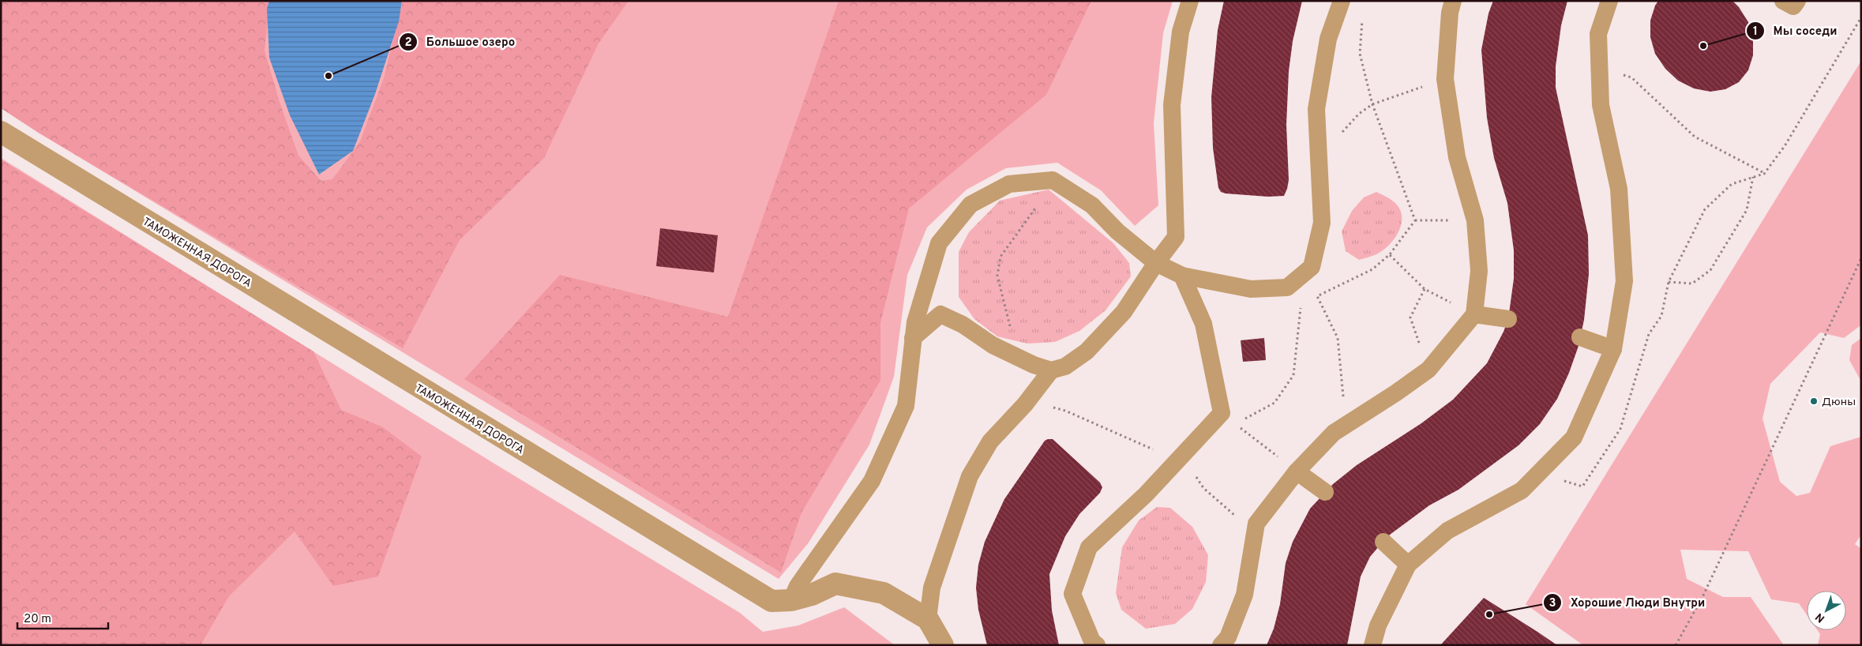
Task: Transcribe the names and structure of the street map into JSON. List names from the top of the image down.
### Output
{
  "streets": {
    "street": ["ТАМОЖЕННАЯ ДОРОГА"]
  },
  "places": [
    "Мы соседи",
    "Большое озеро",
    "Дюны",
    "Хорошие Люди Внутри"
  ],
  "scale_bar": "20 m",
  "north": "bottom left"
}
